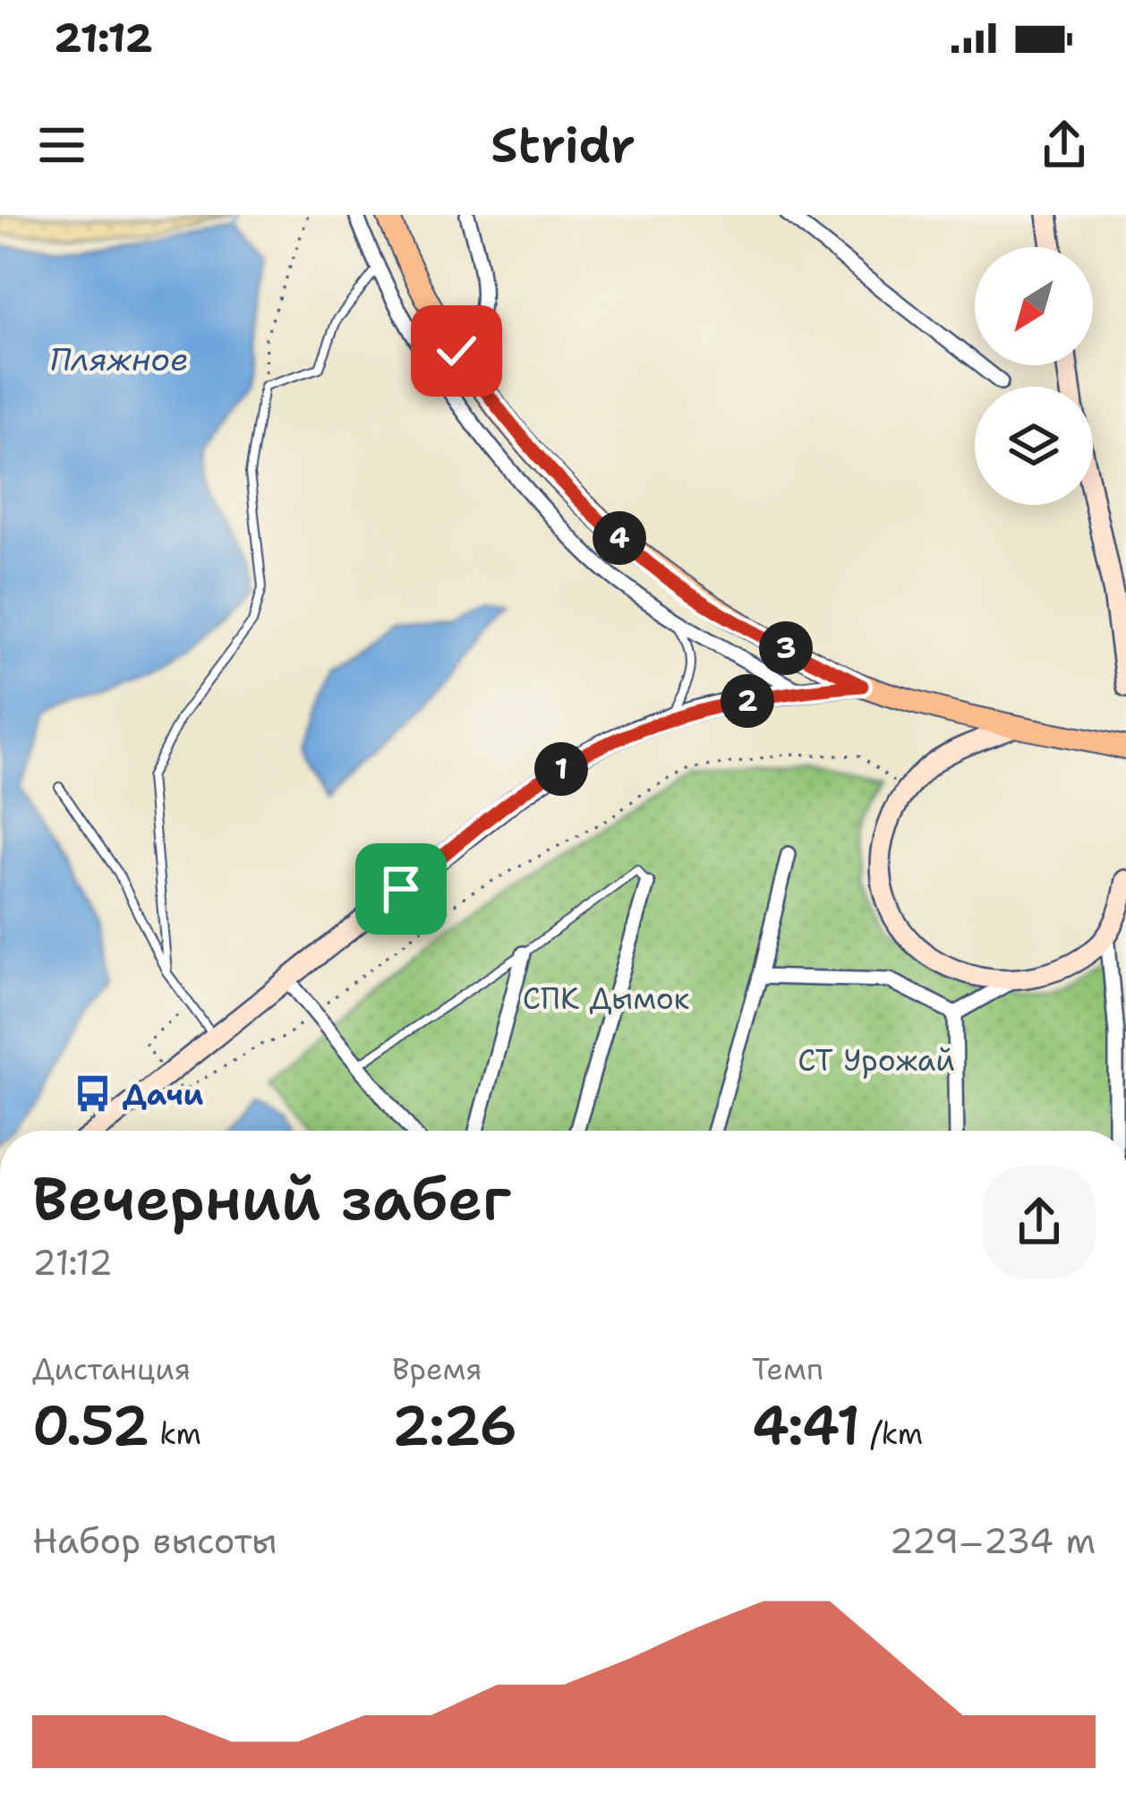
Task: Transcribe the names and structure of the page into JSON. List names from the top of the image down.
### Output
{
  "water": ["Пляжное"],
  "parks": ["СПК Дымок", "СТ Урожай"],
  "places": {
    "bus stop": ["Дачи"]
  },
  "north": "bottom left",
  "page": {
    "status": "21:12",
    "header": "Stridr",
    "pins": [
      "4",
      "3",
      "2",
      "1"
    ],
    "heading": ["Вечерний забег", "21:12"],
    "stats": [
      ["Дистанция", "0.52 km"],
      ["Время", "2:26"],
      ["Темп", "4:41 /km"]
    ],
    "chart": ["Набор высоты", "229–234 m"]
  }
}
